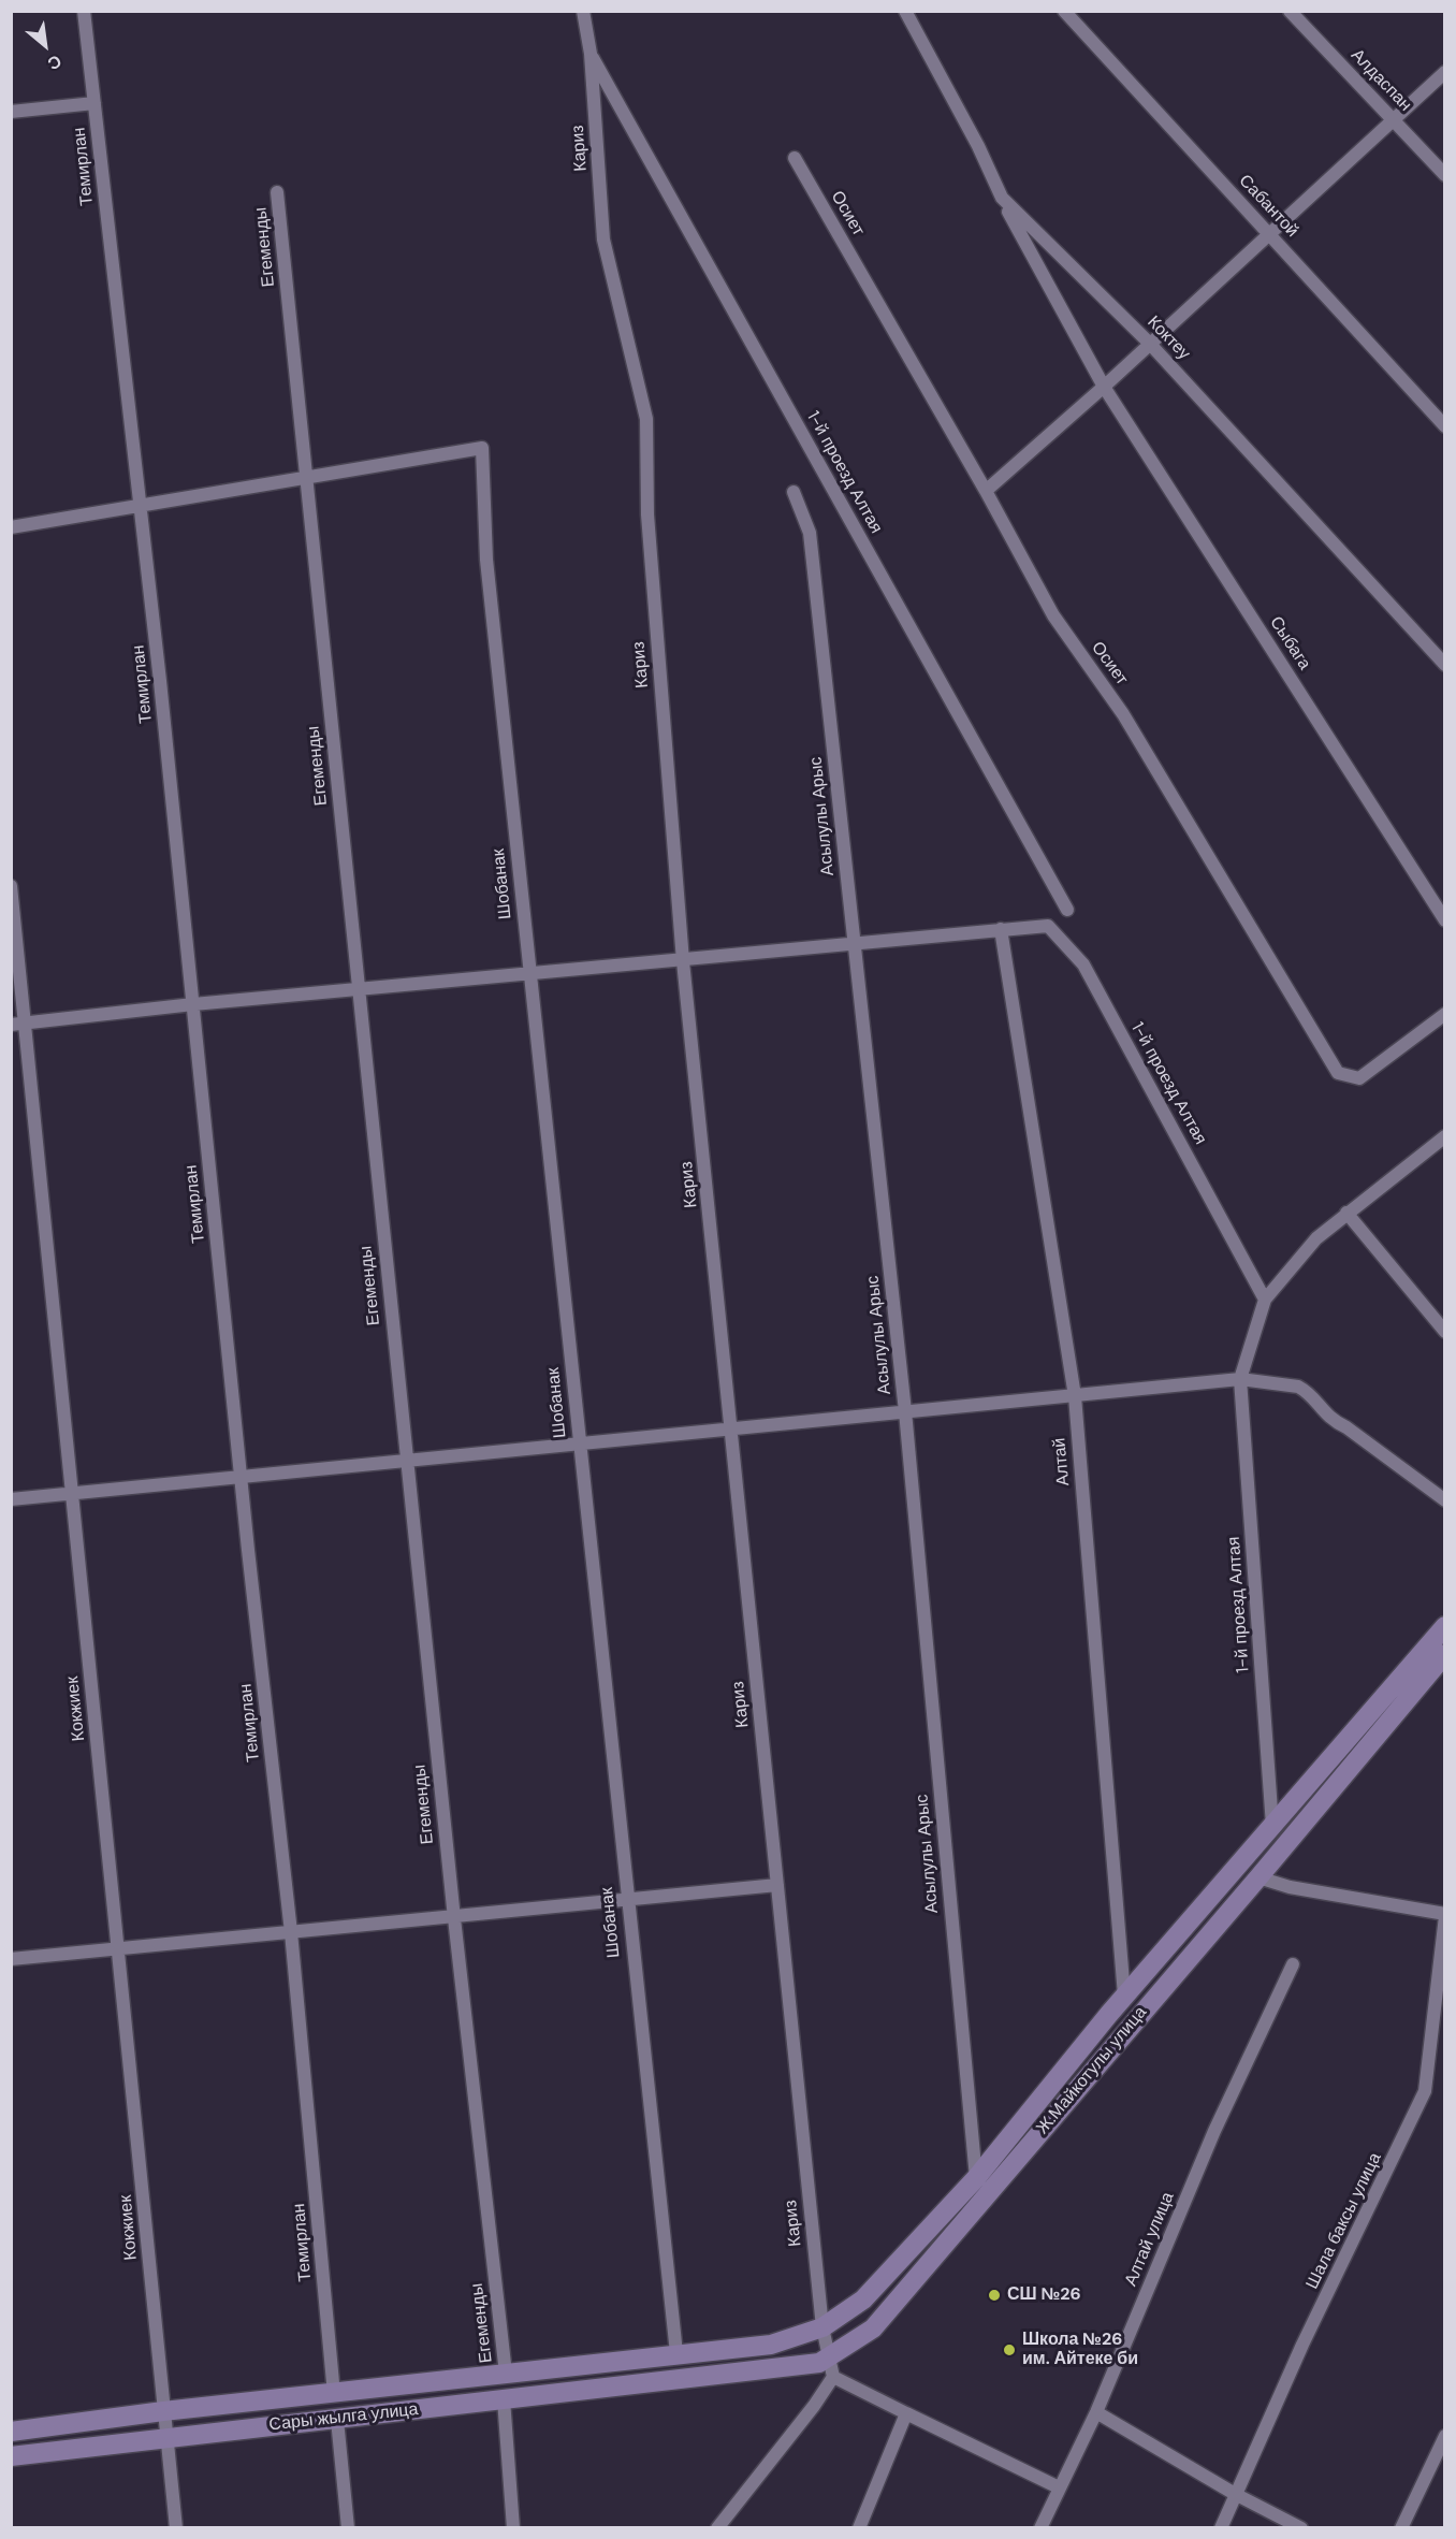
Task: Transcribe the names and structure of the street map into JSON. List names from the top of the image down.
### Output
{
  "streets": {
    "street": [
      "Алдаспан",
      "Кариз",
      "Темирлан",
      "Сабантой",
      "Осиет",
      "Егеменды",
      "Коктеу",
      "1-й проезд Алтая",
      "Сыбага",
      "Асылулы Арыс",
      "Шобанак",
      "Алтай",
      "Кокжиек",
      "Ж.Майкотулы улица",
      "Шала баксы улица",
      "Алтай улица",
      "Сары жылга улица"
    ]
  },
  "crossings": [
    ["Кариз", "1-й проезд Алтая"],
    ["Кариз", "Ж.Майкотулы улица"],
    ["Темирлан", "Сары жылга улица"],
    ["Егеменды", "Шобанак"],
    ["Егеменды", "Сары жылга улица"],
    ["Коктеу", "Сыбага"],
    ["1-й проезд Алтая", "Алтай"],
    ["1-й проезд Алтая", "Ж.Майкотулы улица"],
    ["Асылулы Арыс", "Ж.Майкотулы улица"],
    ["Шобанак", "Ж.Майкотулы улица"],
    ["Шобанак", "Сары жылга улица"],
    ["Алтай", "Ж.Майкотулы улица"],
    ["Кокжиек", "Сары жылга улица"],
    ["Ж.Майкотулы улица", "Сары жылга улица"]
  ],
  "places": ["СШ №26", "Школа №26 им. Айтеке би"],
  "north": "bottom right"
}
